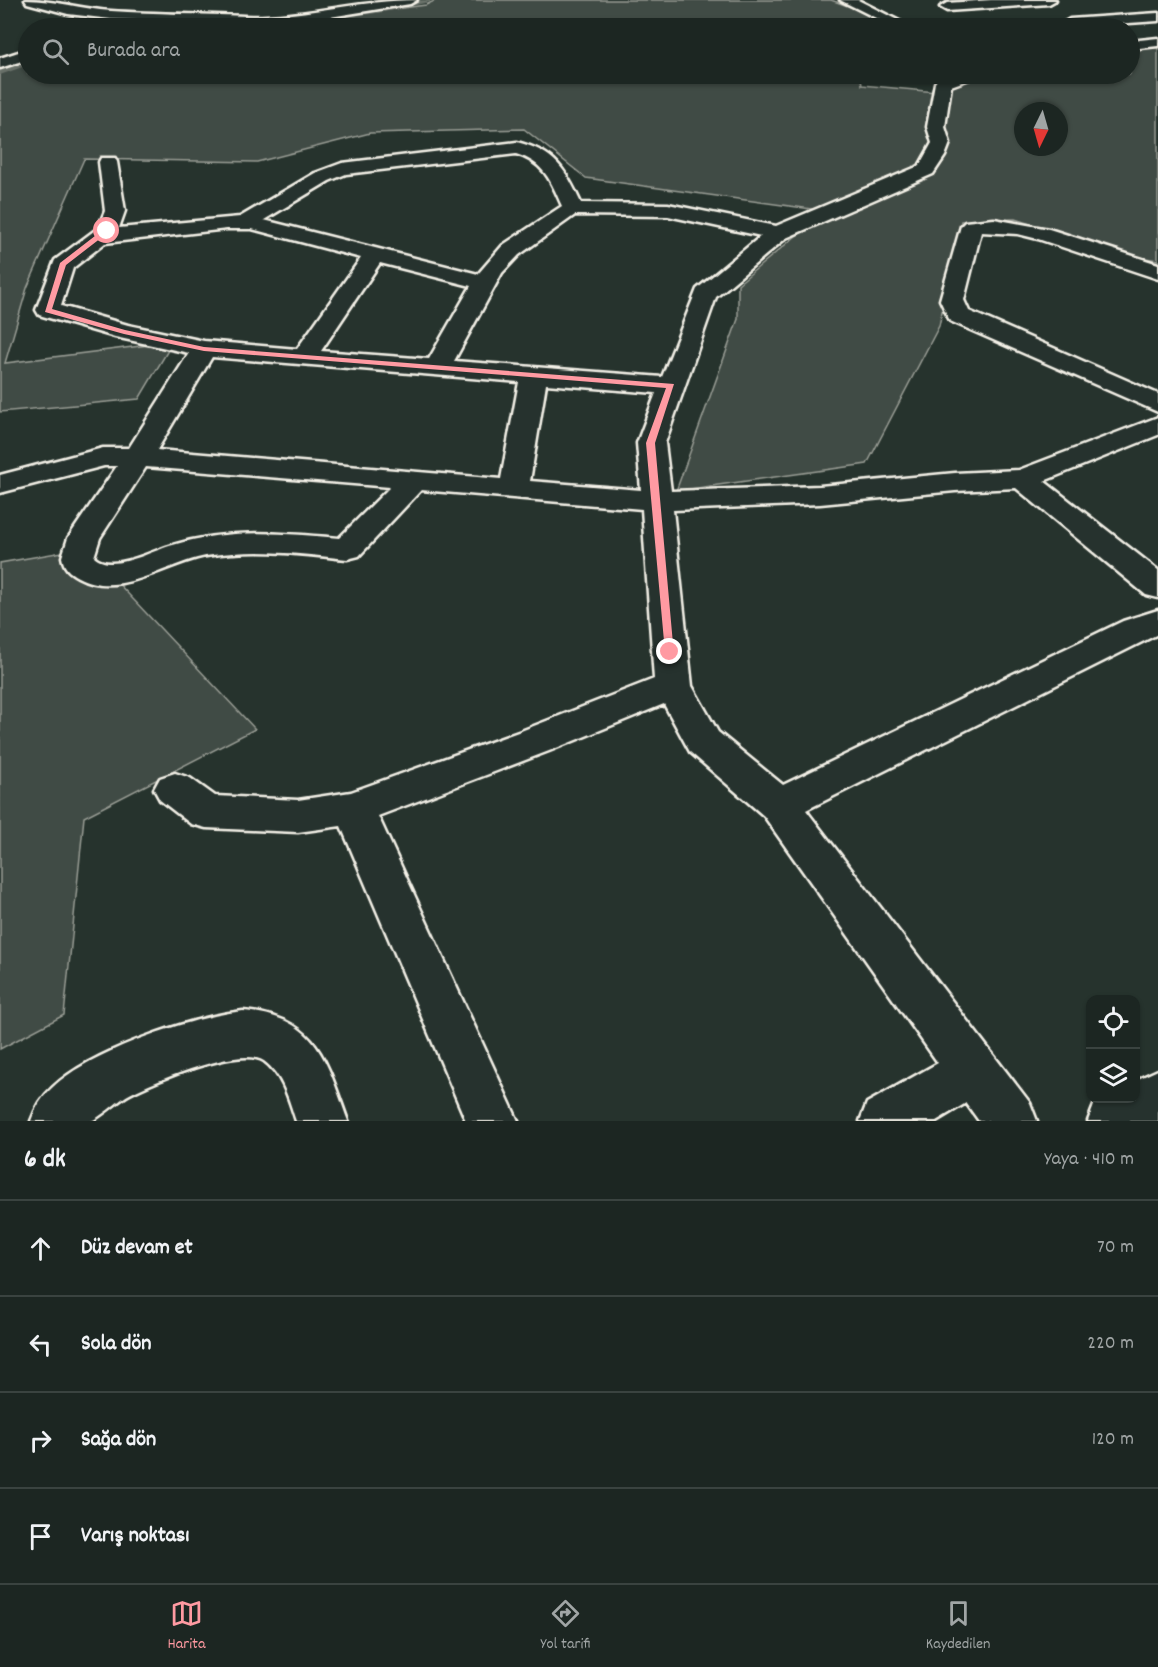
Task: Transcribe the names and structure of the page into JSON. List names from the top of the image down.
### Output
{
  "north": "bottom",
  "page": {
    "search": "Burada ara",
    "heading": ["6 dk", "Yaya · 410 m"],
    "list": [
      ["Düz devam et", "70 m"],
      ["Sola dön", "220 m"],
      ["Sağa dön", "120 m"],
      "Varış noktası"
    ],
    "nav": ["Harita", "Yol tarifi", "Kaydedilen"]
  }
}
